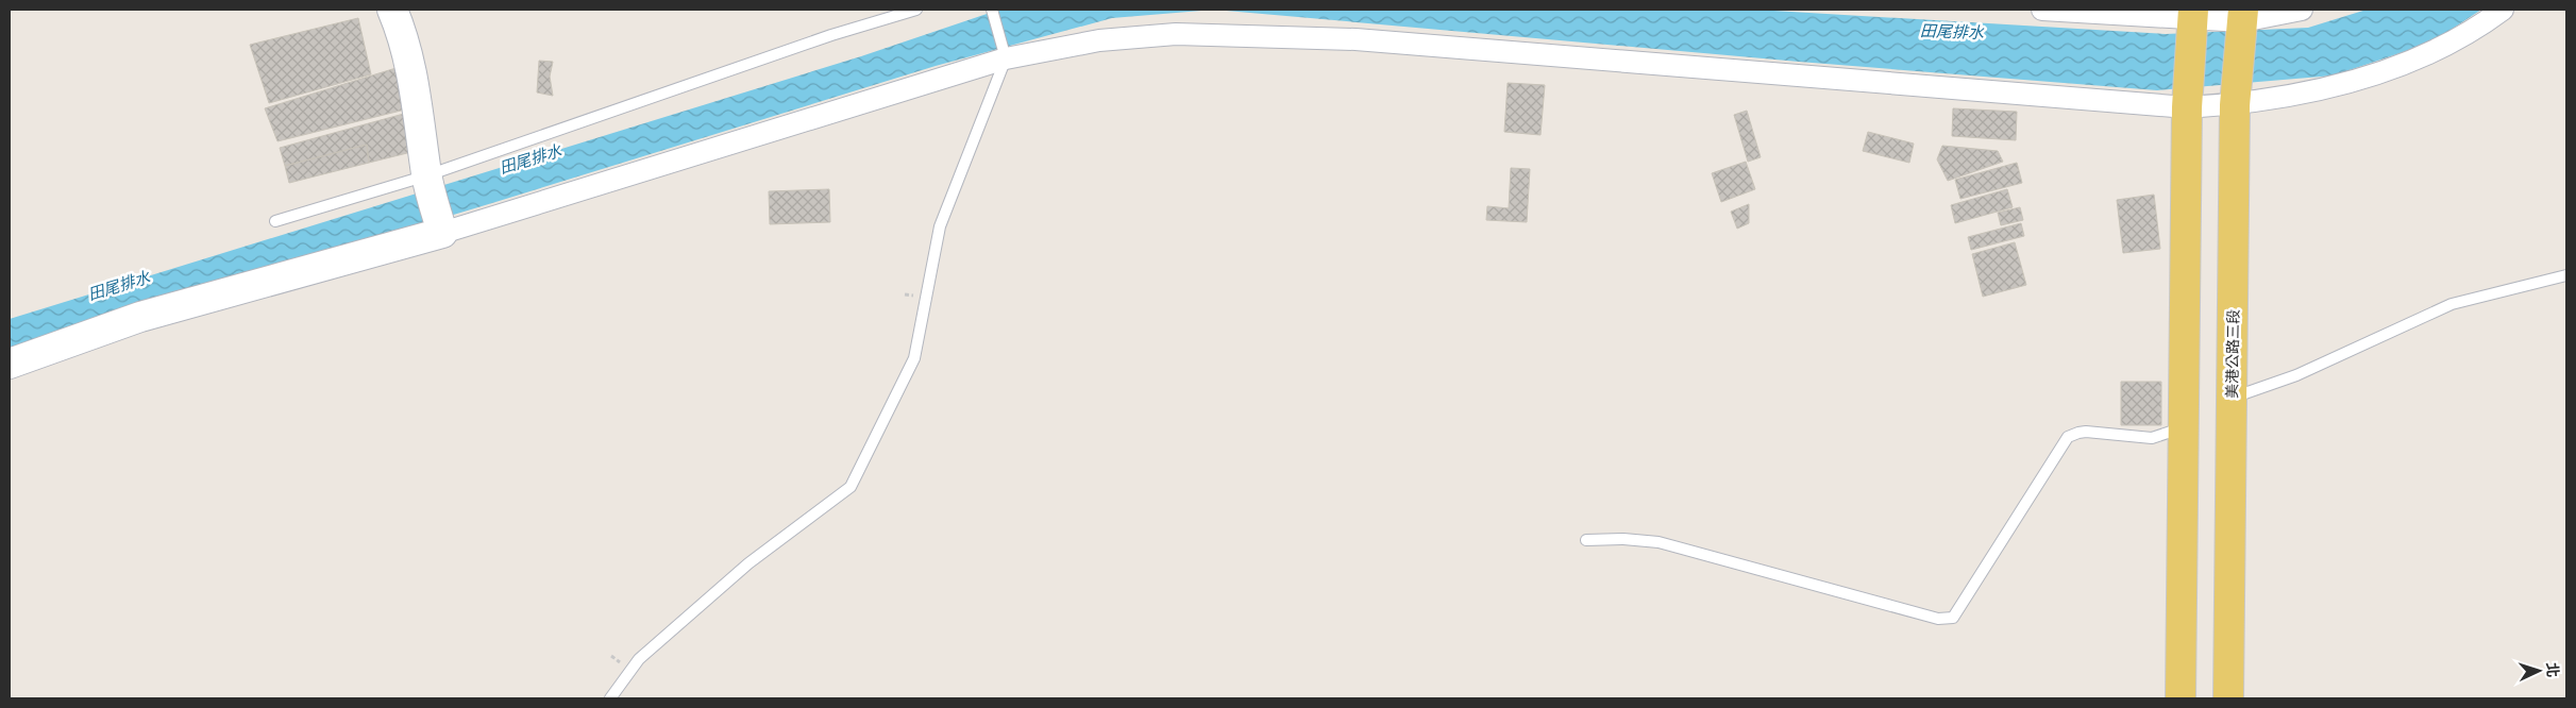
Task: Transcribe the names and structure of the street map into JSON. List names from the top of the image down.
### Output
{
  "streets": {
    "main road": ["美港公路三段"]
  },
  "water": ["田尾排水"],
  "north": "right"
}
